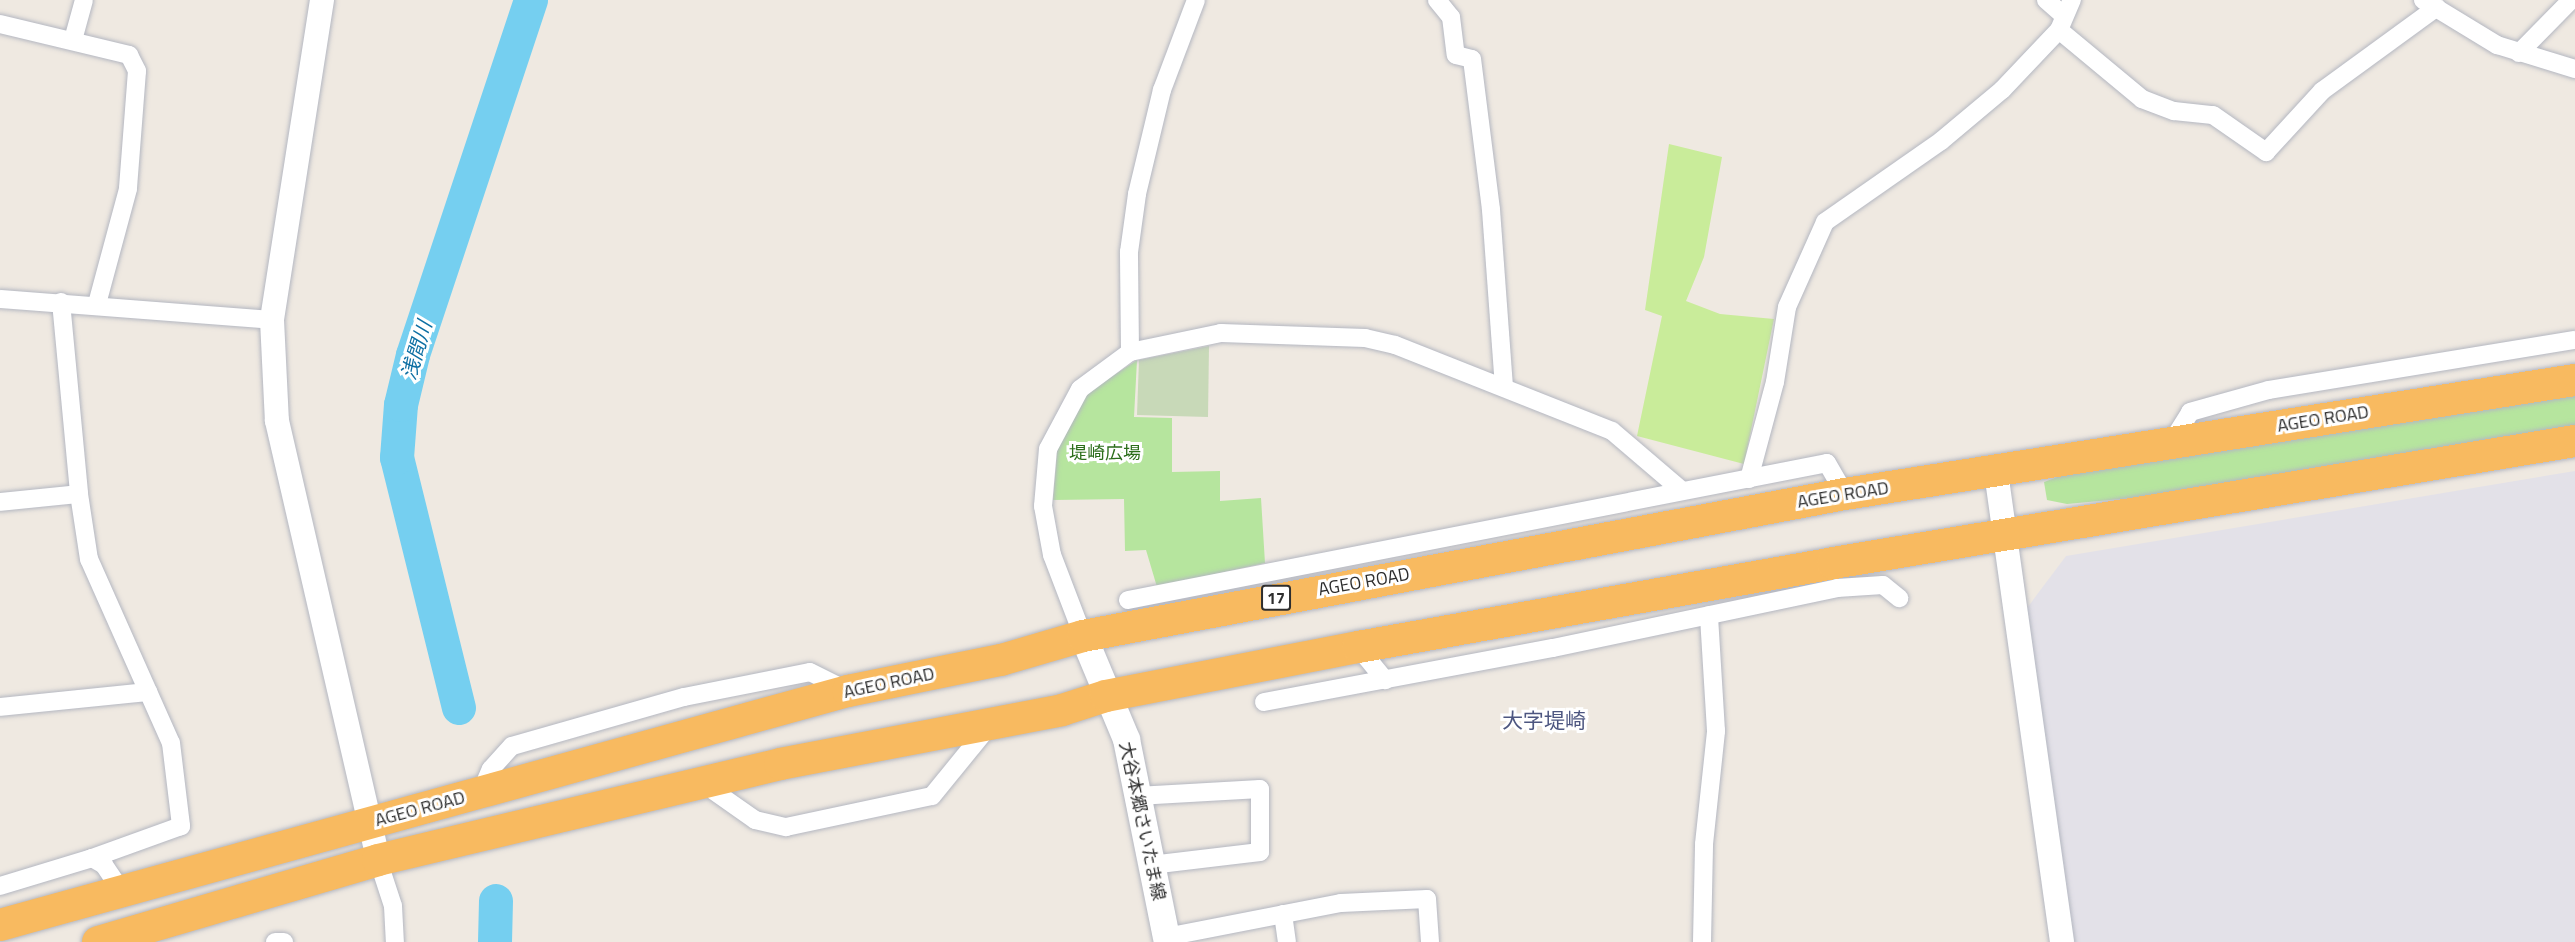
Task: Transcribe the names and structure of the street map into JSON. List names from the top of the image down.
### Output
{
  "streets": {
    "highway": ["AGEO ROAD", "17"],
    "main road": ["大谷本郷さいたま線"]
  },
  "crossings": [
    ["AGEO ROAD", "大谷本郷さいたま線"]
  ],
  "districts": ["大字堤崎"],
  "water": ["浅間川"],
  "parks": ["堤崎広場"]
}
